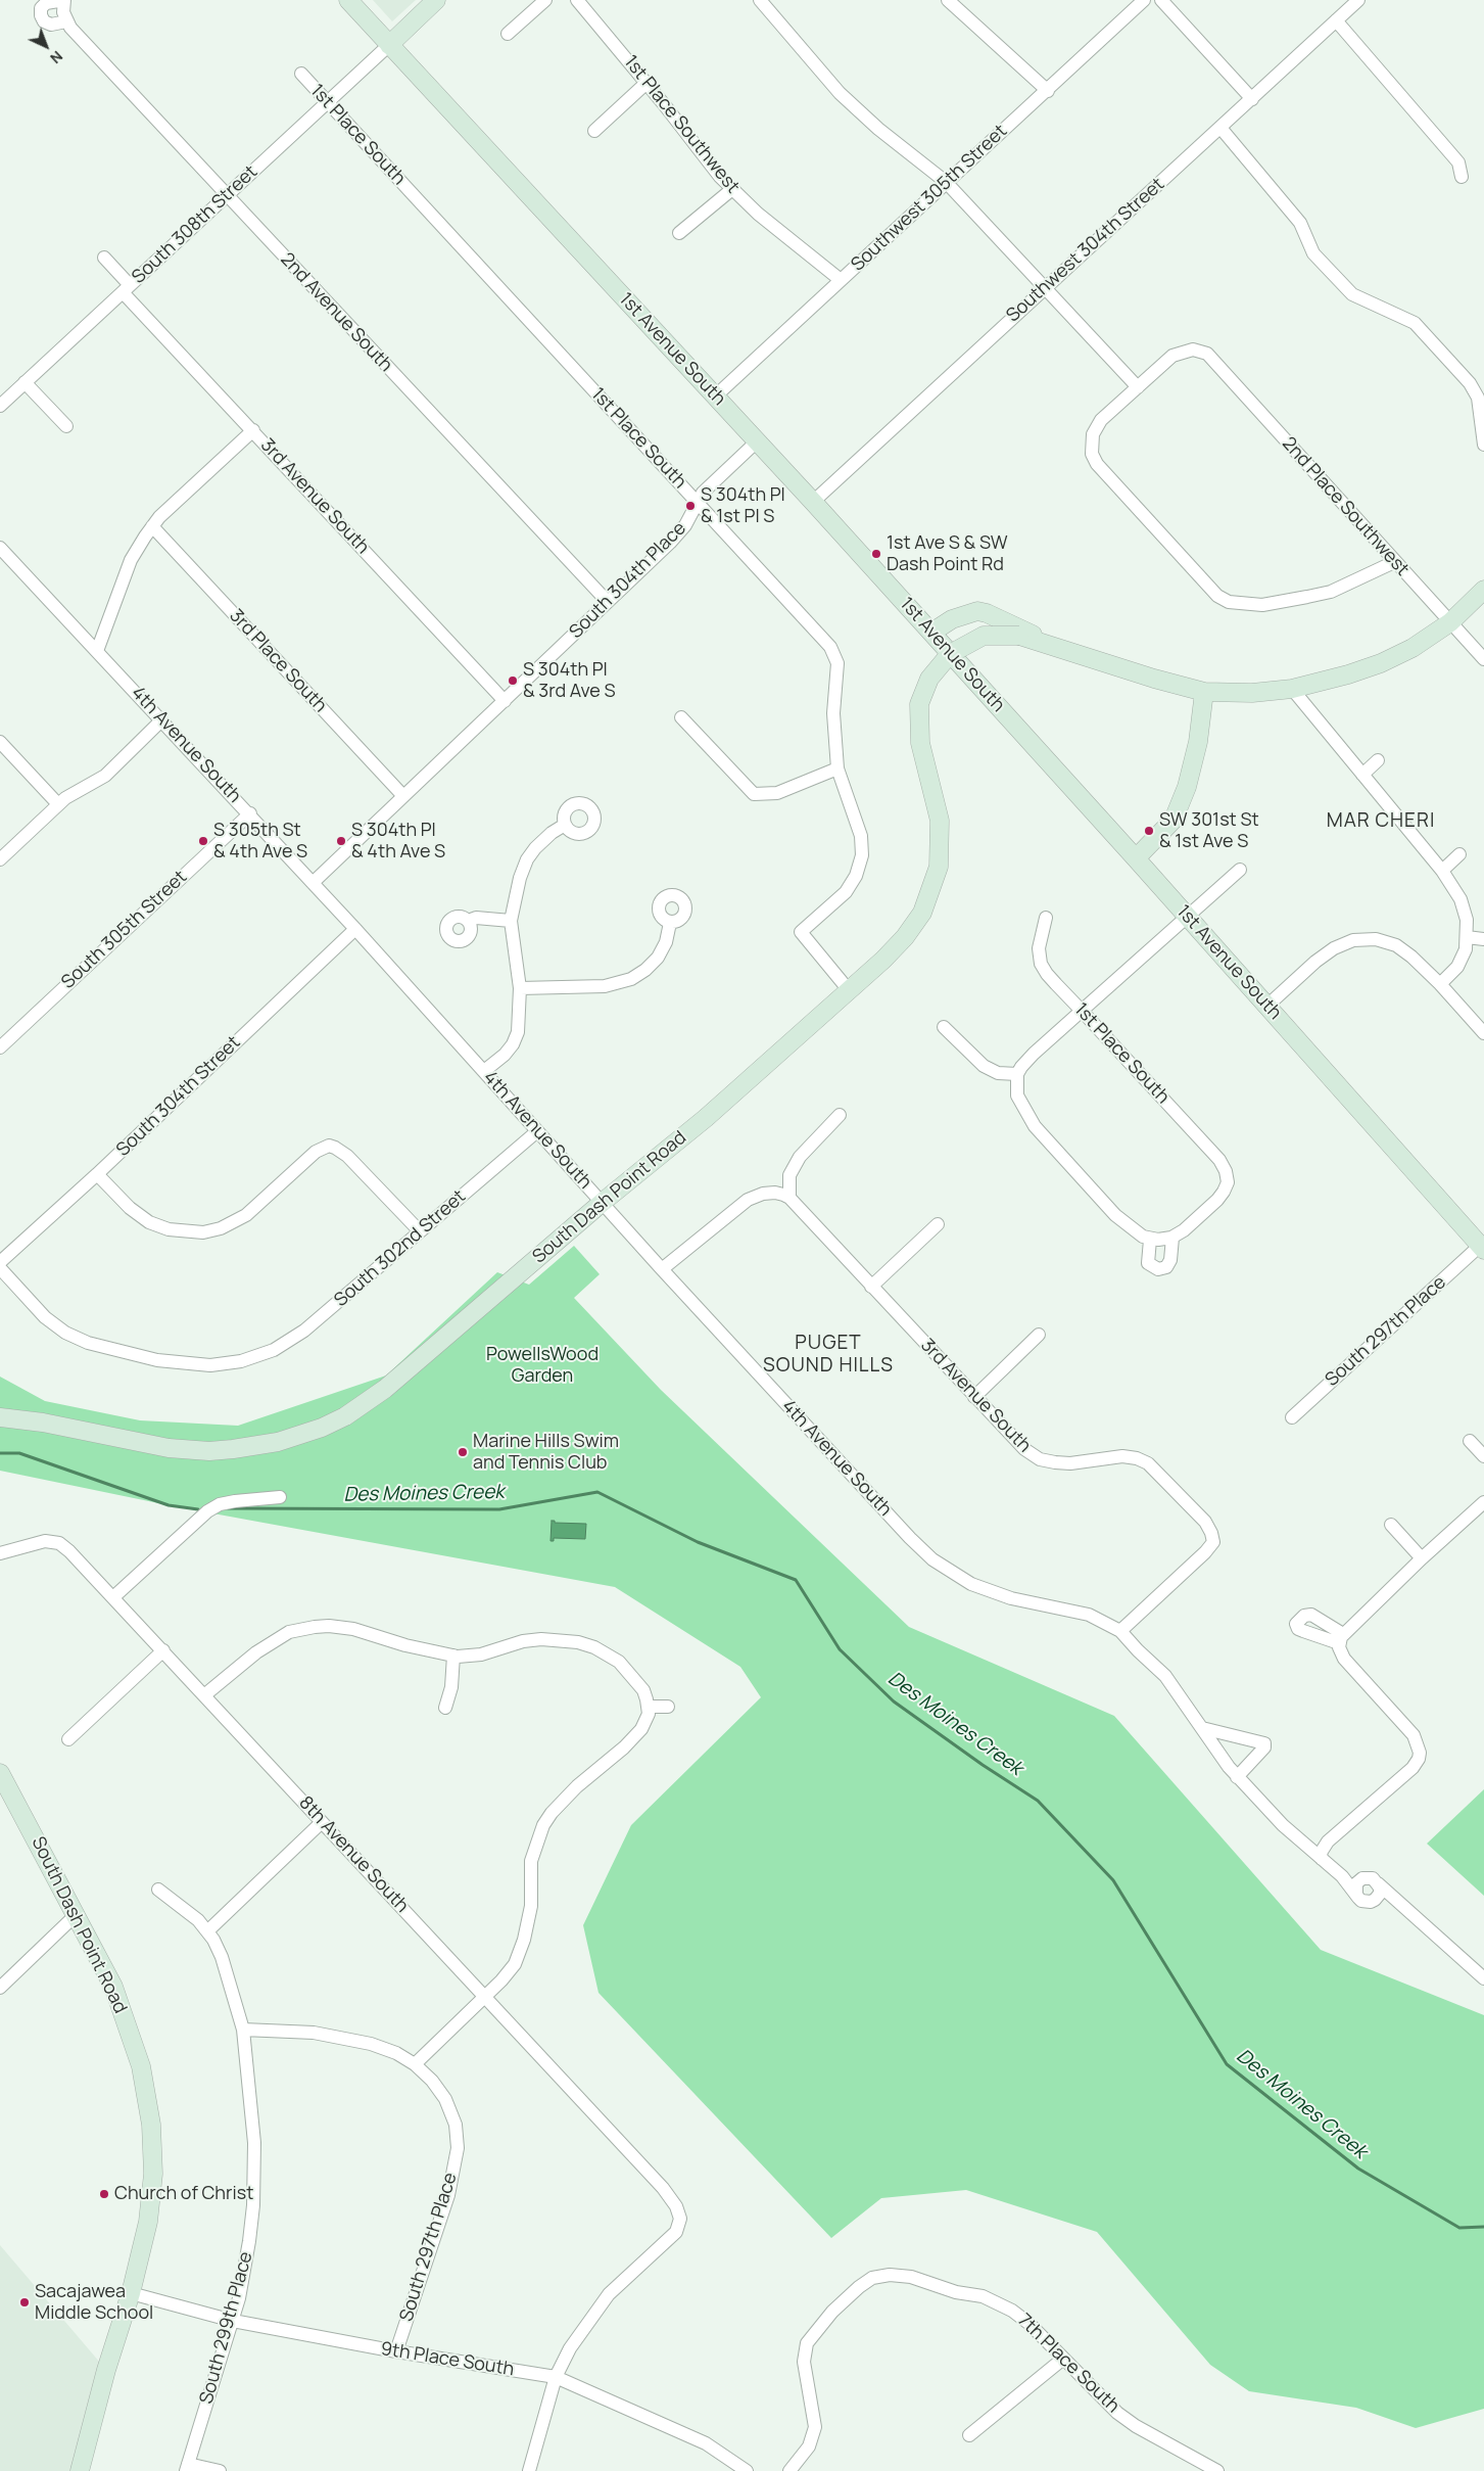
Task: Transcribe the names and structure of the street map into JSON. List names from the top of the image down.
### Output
{
  "streets": {
    "main road": ["1st Avenue South", "South Dash Point Road"],
    "street": [
      "1st Place Southwest",
      "1st Place South",
      "Southwest 305th Street",
      "South 308th Street",
      "Southwest 304th Street",
      "2nd Avenue South",
      "3rd Avenue South",
      "2nd Place Southwest",
      "South 304th Place",
      "3rd Place South",
      "4th Avenue South",
      "South 305th Street",
      "South 304th Street",
      "South 302nd Street",
      "South 297th Place",
      "8th Avenue South",
      "South 299th Place",
      "9th Place South",
      "7th Place South"
    ]
  },
  "crossings": [
    ["1st Place Southwest", "Southwest 305th Street"],
    ["1st Place South", "South 308th Street"],
    ["1st Place South", "South 304th Place"],
    ["1st Place South", "South Dash Point Road"],
    ["Southwest 305th Street", "1st Avenue South"],
    ["South 308th Street", "2nd Avenue South"],
    ["South 308th Street", "1st Avenue South"],
    ["South 308th Street", "3rd Avenue South"],
    ["Southwest 304th Street", "1st Avenue South"],
    ["2nd Avenue South", "South 304th Place"],
    ["1st Avenue South", "South 304th Place"],
    ["1st Avenue South", "South 297th Place"],
    ["3rd Avenue South", "South 304th Place"],
    ["3rd Avenue South", "4th Avenue South"],
    ["South 304th Place", "3rd Place South"],
    ["South 304th Place", "4th Avenue South"],
    ["4th Avenue South", "South 305th Street"],
    ["4th Avenue South", "South 304th Street"],
    ["4th Avenue South", "South Dash Point Road"],
    ["4th Avenue South", "South 302nd Street"],
    ["South Dash Point Road", "9th Place South"],
    ["South 297th Place", "South 299th Place"],
    ["South 297th Place", "9th Place South"],
    ["8th Avenue South", "9th Place South"],
    ["South 299th Place", "9th Place South"]
  ],
  "districts": ["MAR CHERI", "PUGET SOUND HILLS"],
  "water": ["Des Moines Creek"],
  "parks": ["PowellsWood Garden"],
  "places": [
    "S 304th Pl & 1st Pl S",
    "1st Ave S & SW Dash Point Rd",
    "S 304th Pl & 3rd Ave S",
    "SW 301st St & 1st Ave S",
    "S 305th St & 4th Ave S",
    "S 304th Pl & 4th Ave S",
    "Marine Hills Swim and Tennis Club",
    "Church of Christ",
    "Sacajawea Middle School"
  ],
  "north": "bottom right"
}
